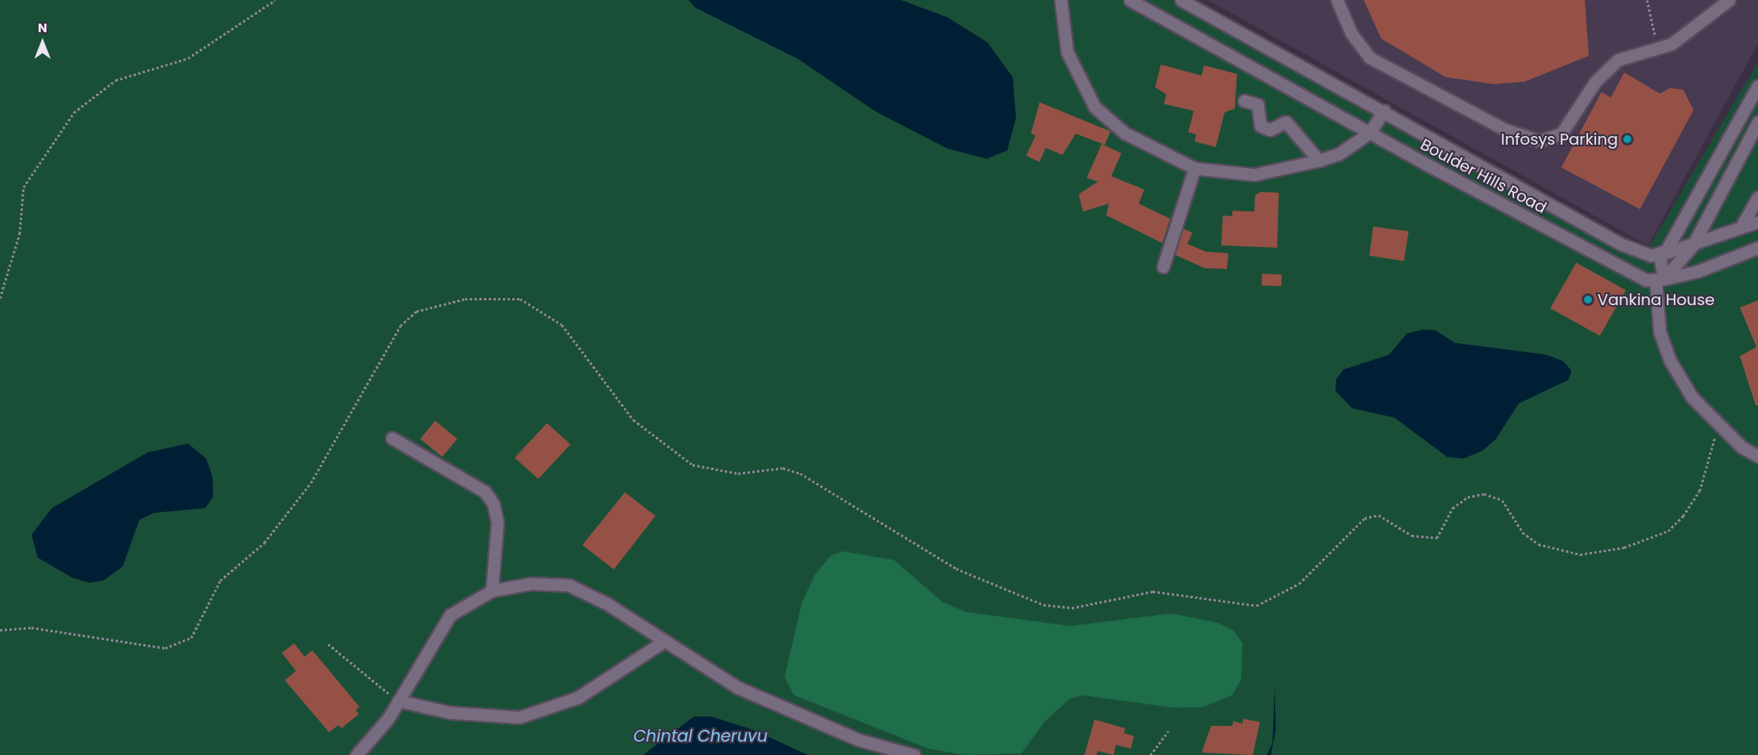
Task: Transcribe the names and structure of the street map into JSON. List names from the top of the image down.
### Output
{
  "streets": {
    "lane": ["Boulder Hills Road"]
  },
  "water": ["Chintal Cheruvu"],
  "places": ["Infosys Parking", "Vankina House"],
  "north": "top"
}
